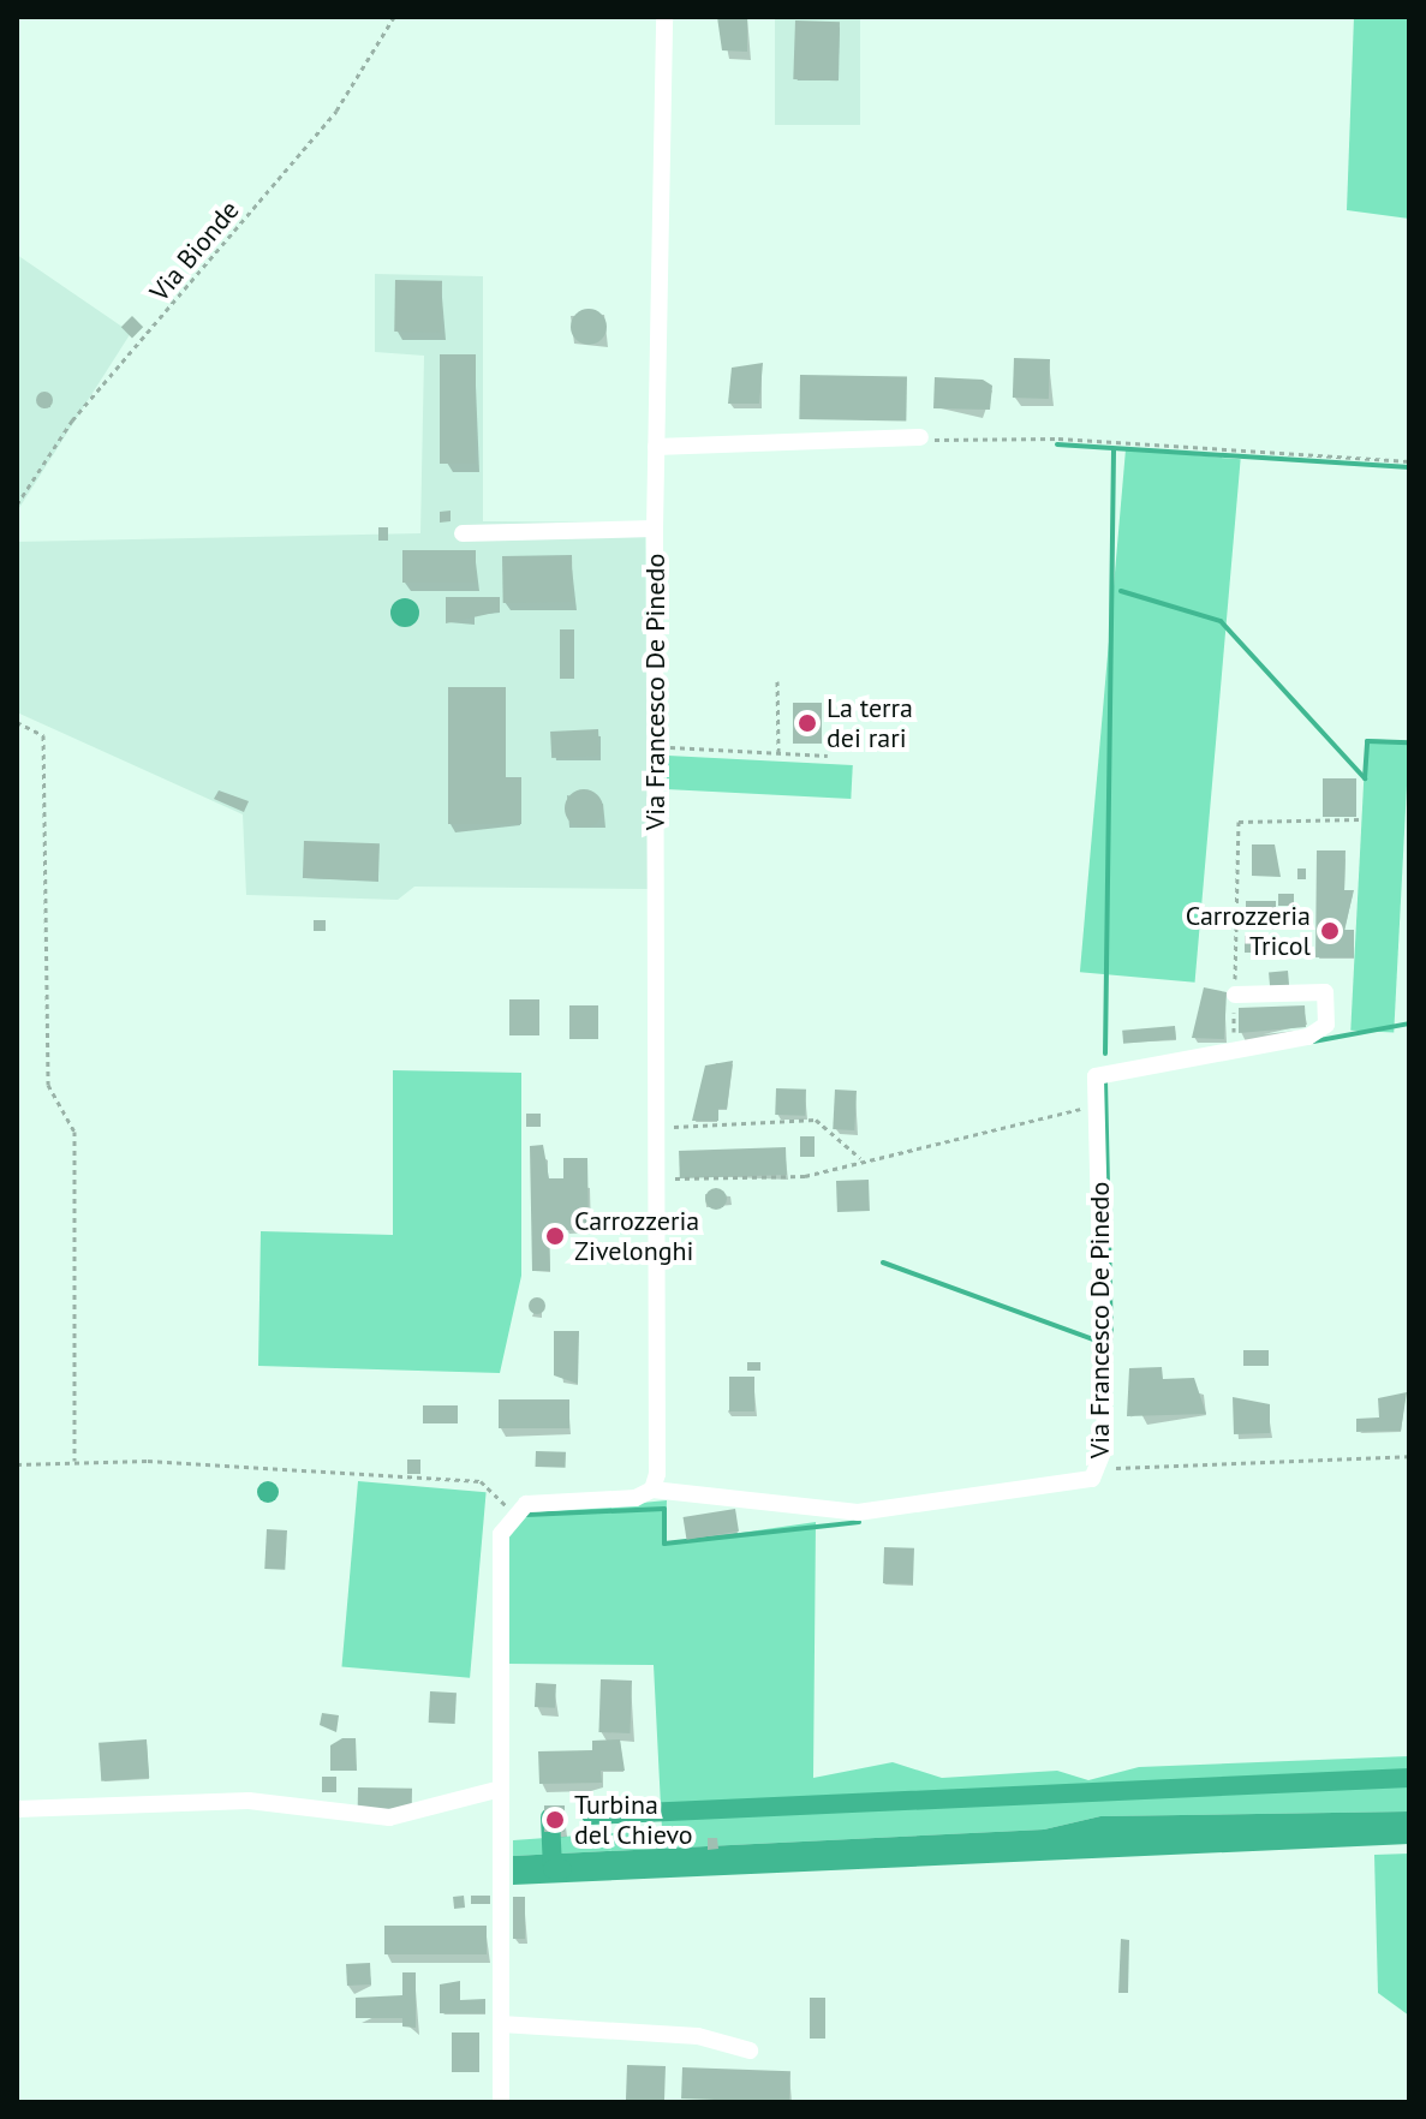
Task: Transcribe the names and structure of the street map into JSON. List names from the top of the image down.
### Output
{
  "streets": {
    "street": ["Via Francesco De Pinedo"],
    "path": ["Via Bionde"]
  },
  "places": [
    "La terra dei rari",
    "Carrozzeria Tricol",
    "Carrozzeria Zivelonghi",
    "Turbina del Chievo"
  ]
}
